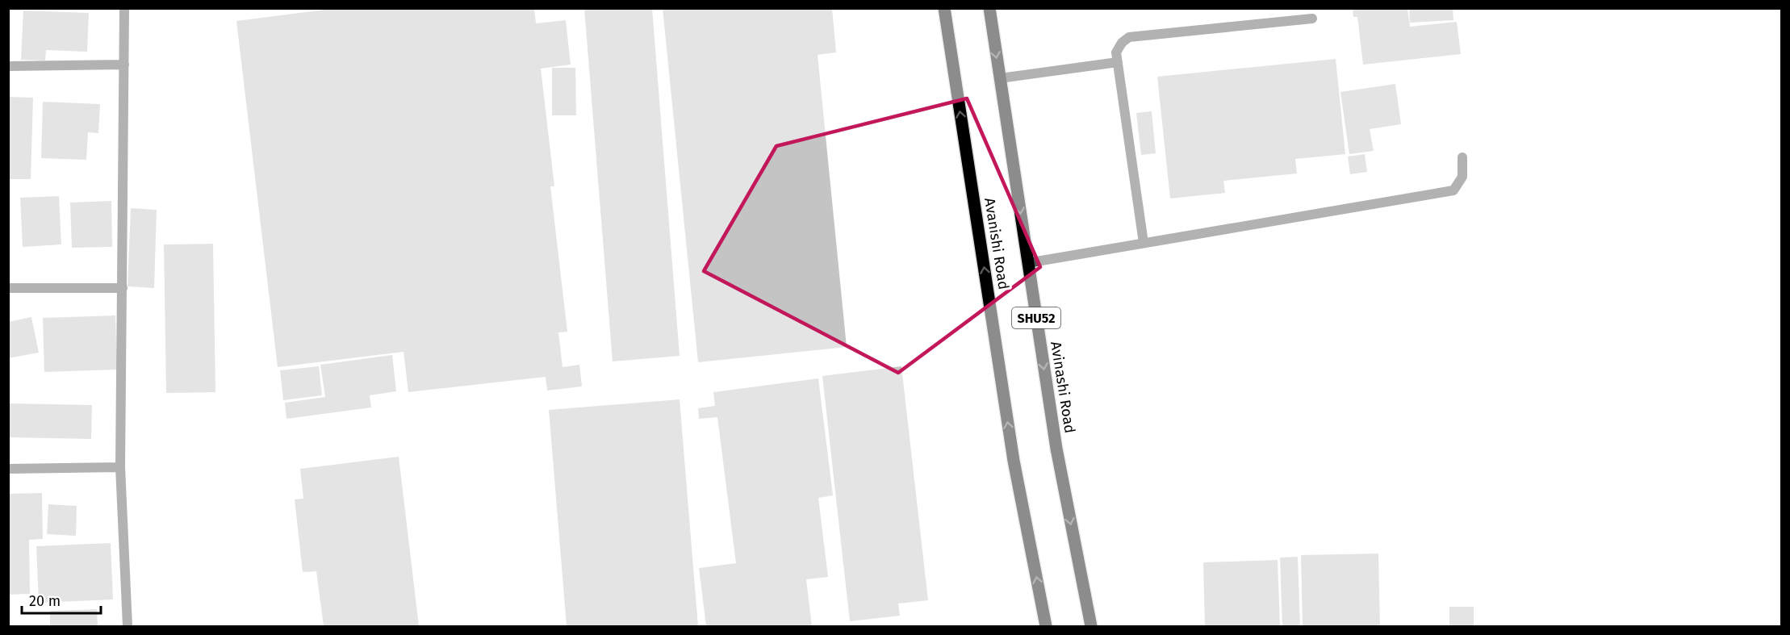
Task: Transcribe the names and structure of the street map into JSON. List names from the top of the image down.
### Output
{
  "streets": {
    "main road": ["Avanishi Road", "SHU52", "Avinashi Road"]
  },
  "one_way": ["Avanishi Road", "Avinashi Road"],
  "scale_bar": "20 m"
}
